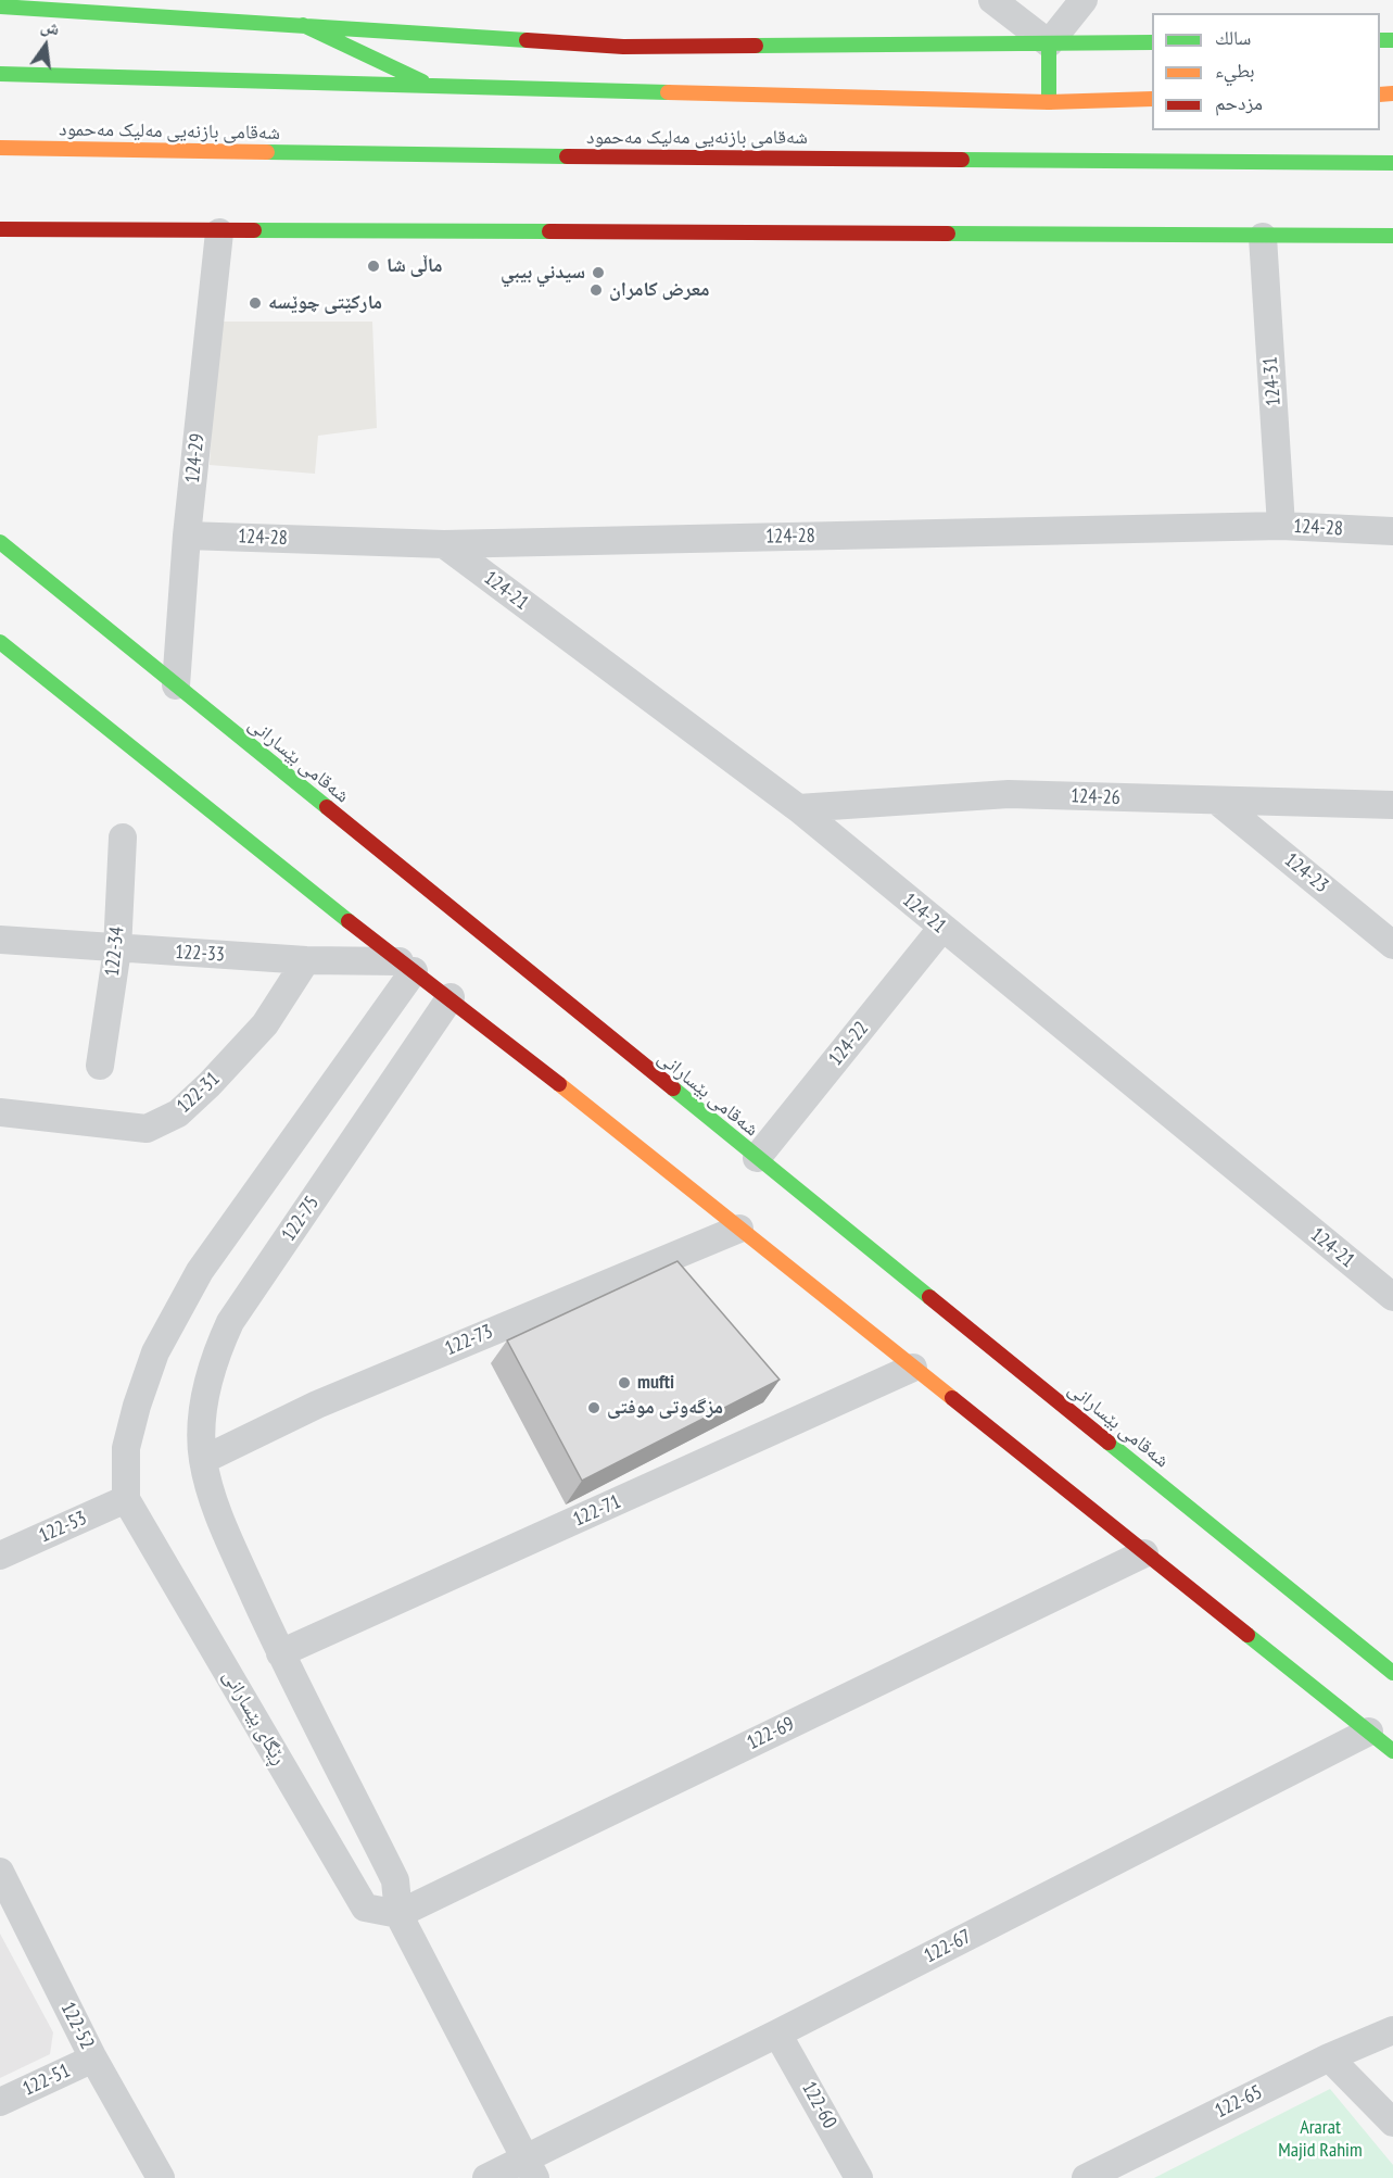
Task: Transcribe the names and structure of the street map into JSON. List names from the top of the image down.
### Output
{
  "streets": {
    "main road": ["شەقامی بازنەیی مەلیک مەحمود", "شەقامی بێسارانی"],
    "street": [
      "124-31",
      "124-29",
      "124-28",
      "124-21",
      "124-26",
      "124-23",
      "122-34",
      "122-33",
      "124-22",
      "122-31",
      "122-75",
      "122-73",
      "122-71",
      "122-53",
      "ڕێگای بێسارانی",
      "122-69",
      "122-67",
      "122-52",
      "122-51",
      "122-65",
      "122-60"
    ]
  },
  "crossings": [
    ["124-31", "124-28"],
    ["124-29", "124-28"],
    ["124-29", "شەقامی بێسارانی"],
    ["124-28", "124-21"],
    ["124-21", "124-26"],
    ["124-21", "124-22"],
    ["شەقامی بێسارانی", "124-22"],
    ["124-26", "124-23"],
    ["122-34", "122-33"],
    ["122-33", "122-31"],
    ["122-75", "122-73"],
    ["122-53", "ڕێگای بێسارانی"],
    ["ڕێگای بێسارانی", "122-69"],
    ["122-67", "122-60"],
    ["122-52", "122-51"]
  ],
  "parks": ["Ararat Majid Rahim"],
  "places": [
    "ماڵی شا",
    "سيدني بيبي",
    "معرض كامران",
    "مارکێتی چوێسە",
    "mufti",
    "مزگەوتی موفتی"
  ],
  "legend": ["سالك", "بطيء", "مزدحم"],
  "north": "top"
}
